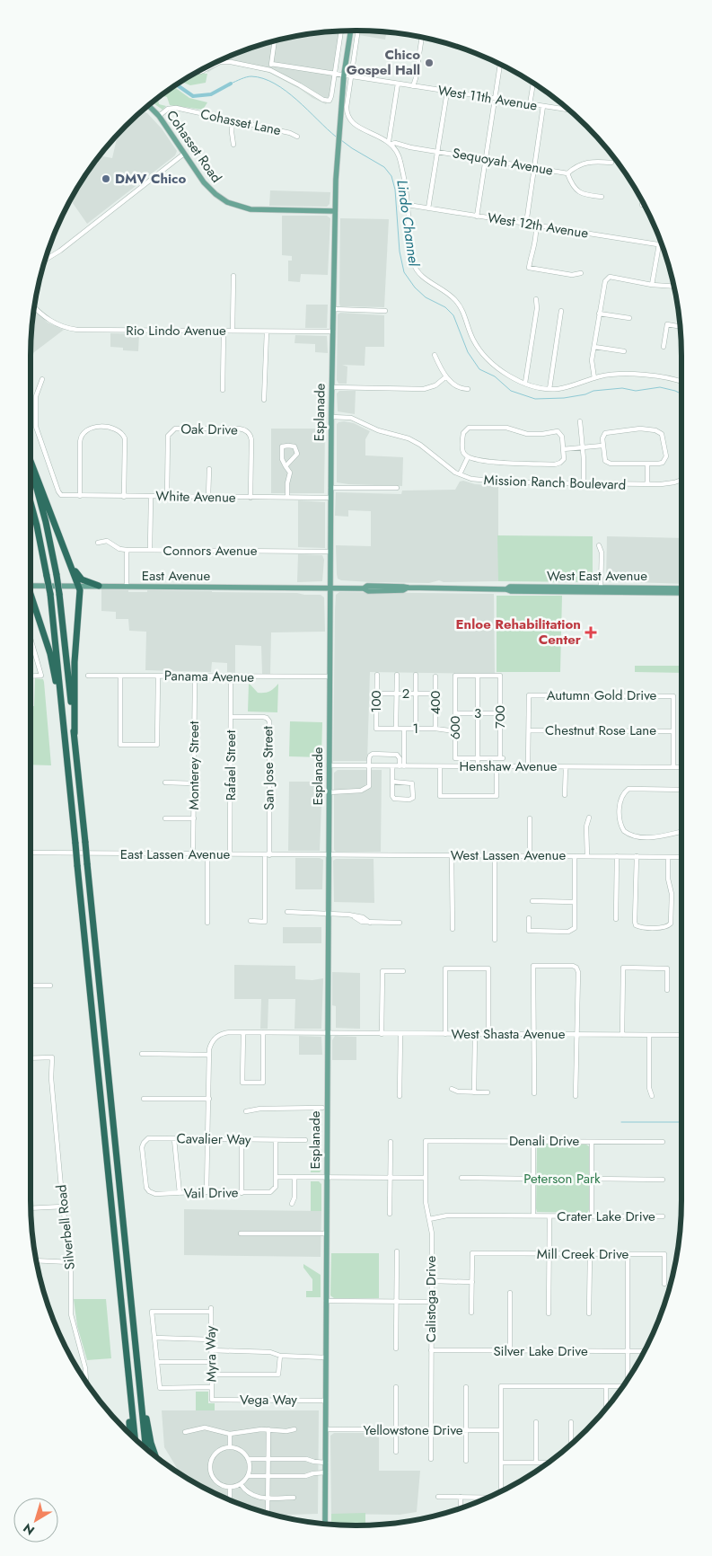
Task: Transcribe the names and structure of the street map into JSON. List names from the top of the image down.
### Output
{
  "streets": {
    "main road": [
      "Cohasset Road",
      "Esplanade",
      "East Avenue",
      "West East Avenue"
    ],
    "street": [
      "West 11th Avenue",
      "Cohasset Lane",
      "Sequoyah Avenue",
      "West 12th Avenue",
      "Rio Lindo Avenue",
      "Oak Drive",
      "Mission Ranch Boulevard",
      "White Avenue",
      "Connors Avenue",
      "Panama Avenue",
      "2",
      "Autumn Gold Drive",
      "100",
      "400",
      "3",
      "700",
      "600",
      "1",
      "Chestnut Rose Lane",
      "Monterey Street",
      "Rafael Street",
      "Henshaw Avenue",
      "San Jose Street",
      "East Lassen Avenue",
      "West Lassen Avenue",
      "West Shasta Avenue",
      "Cavalier Way",
      "Denali Drive",
      "Vail Drive",
      "Crater Lake Drive",
      "Silverbell Road",
      "Mill Creek Drive",
      "Calistoga Drive",
      "Silver Lake Drive",
      "Myra Way",
      "Vega Way",
      "Yellowstone Drive"
    ]
  },
  "crossings": [
    ["West 11th Avenue", "Sequoyah Avenue"],
    ["West 11th Avenue", "Esplanade"],
    ["Cohasset Lane", "Cohasset Road"],
    ["Cohasset Road", "Esplanade"],
    ["Rio Lindo Avenue", "Esplanade"],
    ["Esplanade", "Mission Ranch Boulevard"],
    ["Esplanade", "White Avenue"],
    ["Esplanade", "Connors Avenue"],
    ["Esplanade", "East Avenue"],
    ["Esplanade", "West East Avenue"],
    ["Esplanade", "Panama Avenue"],
    ["Esplanade", "Henshaw Avenue"],
    ["Esplanade", "East Lassen Avenue"],
    ["Esplanade", "West Lassen Avenue"],
    ["Esplanade", "West Shasta Avenue"],
    ["Esplanade", "Vega Way"],
    ["Esplanade", "Yellowstone Drive"],
    ["Oak Drive", "White Avenue"],
    ["East Avenue", "West East Avenue"],
    ["Panama Avenue", "Monterey Street"],
    ["Panama Avenue", "Rafael Street"],
    ["2", "100"],
    ["2", "400"],
    ["Autumn Gold Drive", "Chestnut Rose Lane"],
    ["Autumn Gold Drive", "Henshaw Avenue"],
    ["100", "1"],
    ["400", "1"],
    ["3", "700"],
    ["3", "600"],
    ["700", "600"],
    ["600", "1"],
    ["600", "Henshaw Avenue"],
    ["Monterey Street", "East Lassen Avenue"],
    ["Rafael Street", "San Jose Street"],
    ["Rafael Street", "East Lassen Avenue"],
    ["San Jose Street", "East Lassen Avenue"],
    ["East Lassen Avenue", "West Lassen Avenue"],
    ["Cavalier Way", "Vail Drive"],
    ["Denali Drive", "Calistoga Drive"],
    ["Calistoga Drive", "Silver Lake Drive"],
    ["Calistoga Drive", "Yellowstone Drive"],
    ["Myra Way", "Vega Way"]
  ],
  "water": ["Lindo Channel"],
  "parks": ["Peterson Park"],
  "places": {
    "other": ["Chico Gospel Hall", "DMV Chico"],
    "health": ["Enloe Rehabilitation Center"]
  },
  "north": "bottom left"
}
